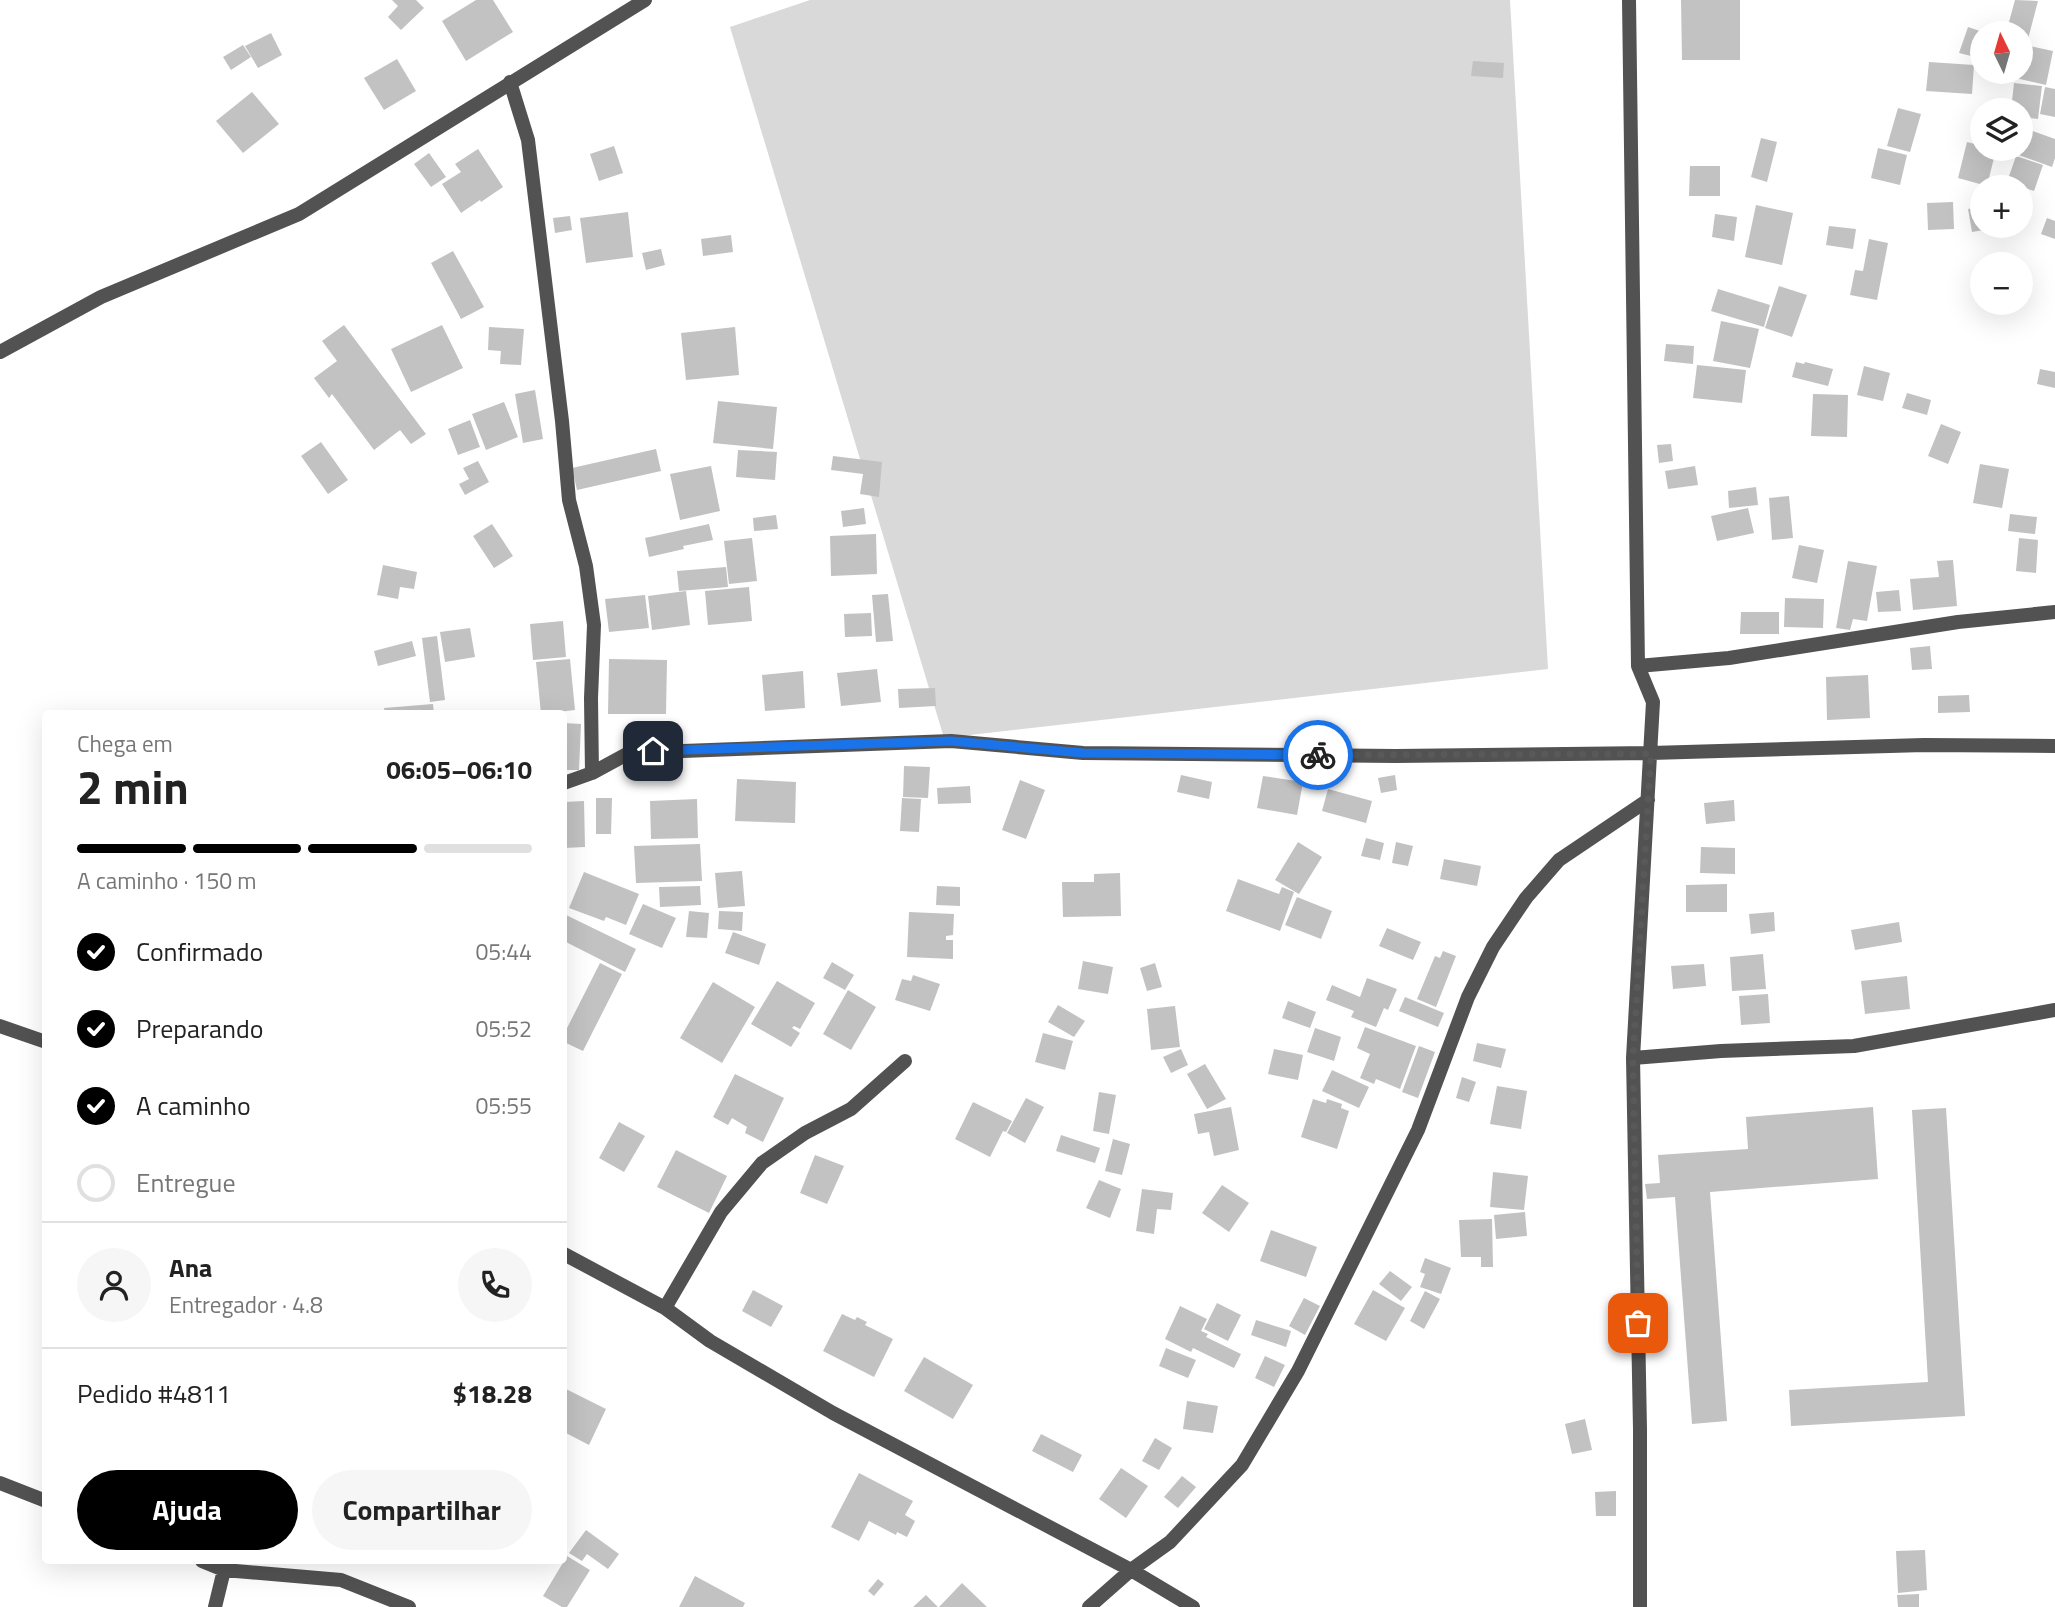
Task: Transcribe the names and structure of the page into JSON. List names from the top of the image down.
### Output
{
  "north": "top",
  "page": {
    "map_buttons": ["+", "−"],
    "heading": ["2 min", "Chega em", "06:05–06:10"],
    "panel": [
      "Ana",
      "Entregador · 4.8",
      "Pedido #4811",
      "$18.28"
    ],
    "bar": "A caminho · 150 m",
    "list": [
      ["Confirmado", "05:44"],
      ["Preparando", "05:52"],
      ["A caminho", "05:55"],
      "Entregue"
    ],
    "buttons": ["Ajuda", "Compartilhar"]
  }
}
